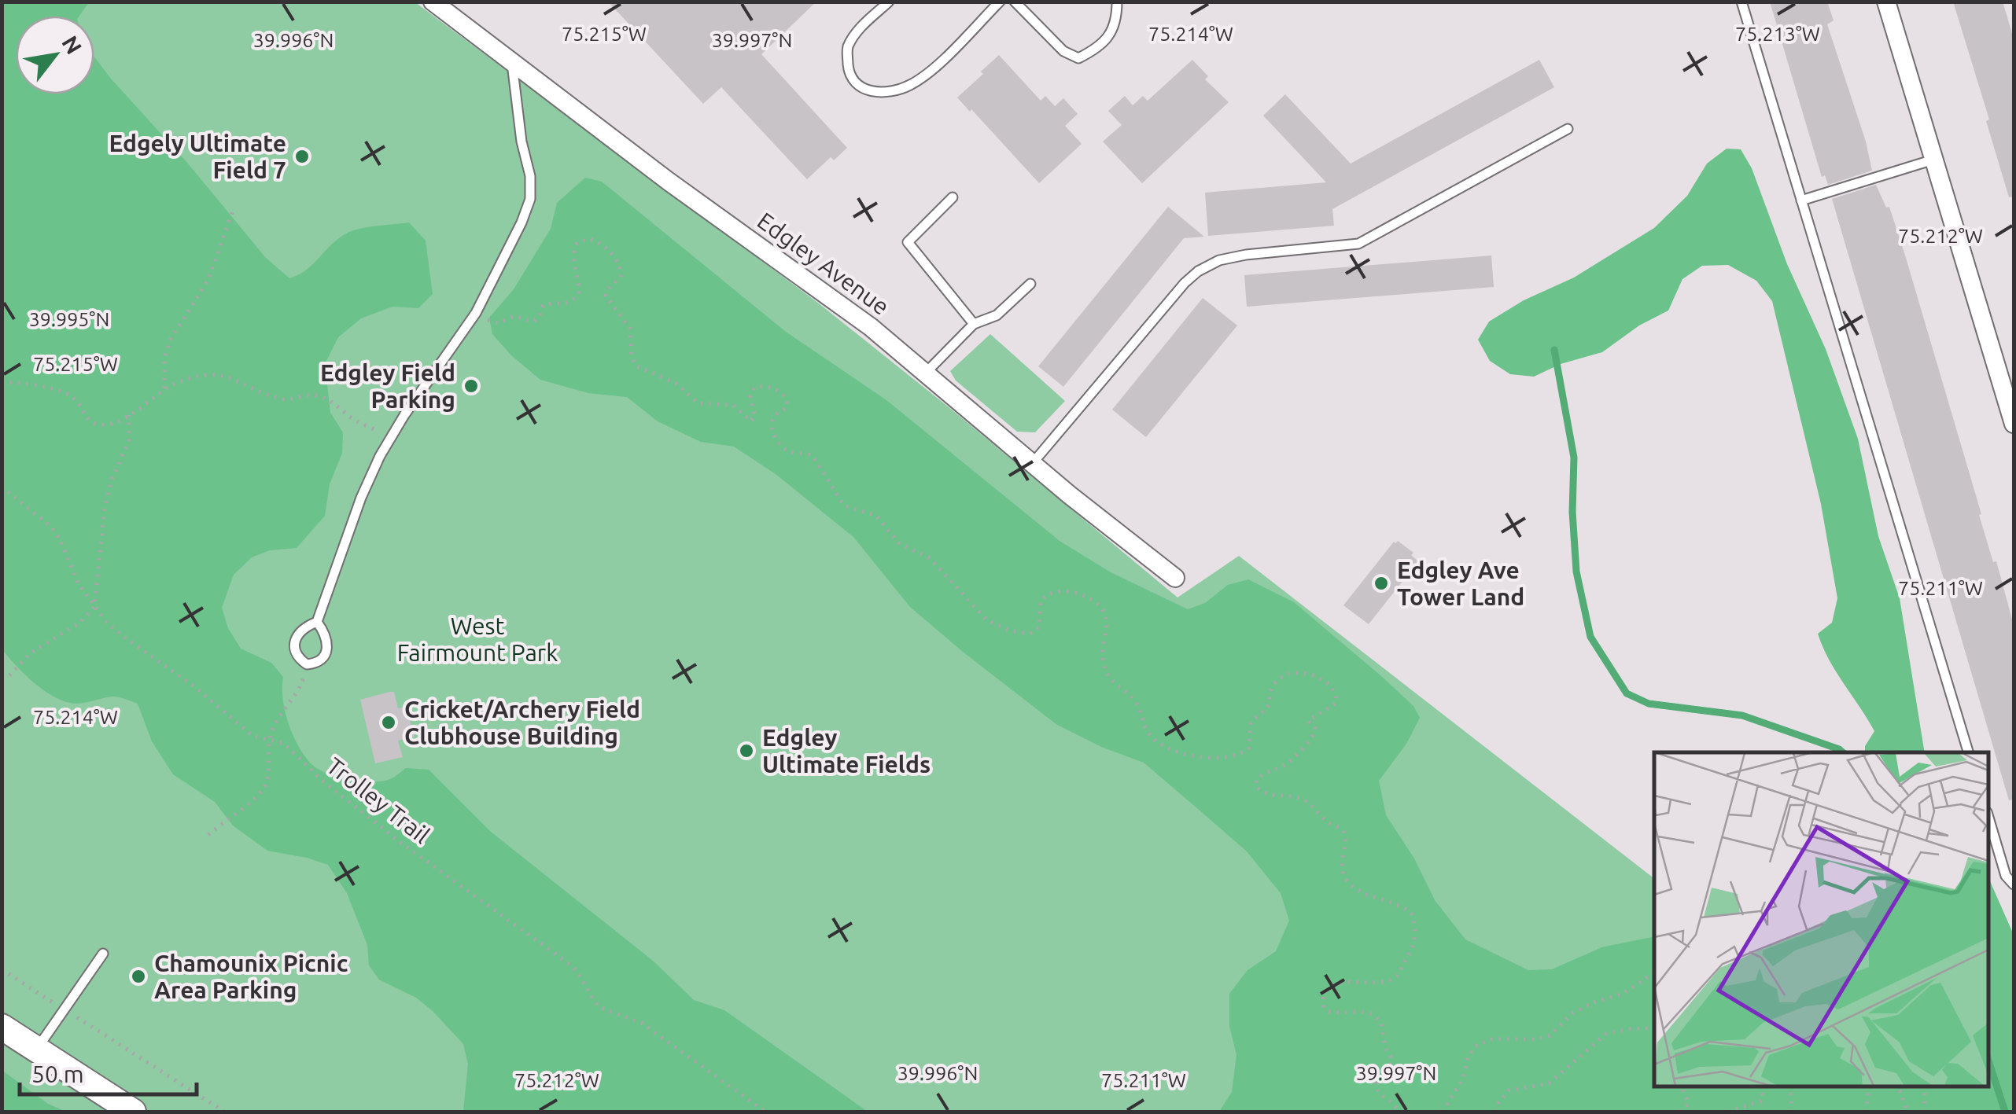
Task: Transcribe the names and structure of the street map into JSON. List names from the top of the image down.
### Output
{
  "streets": {
    "street": ["Edgley Avenue"],
    "path": ["Trolley Trail"]
  },
  "parks": ["West Fairmount Park"],
  "places": [
    "Edgely Ultimate Field 7",
    "Edgley Field Parking",
    "Edgley Ave Tower Land",
    "Cricket/Archery Field Clubhouse Building",
    "Edgley Ultimate Fields",
    "Chamounix Picnic Area Parking"
  ],
  "scale_bar": "50 m",
  "north": "top right",
  "coordinates": [
    "75.215°W",
    "75.214°W",
    "75.213°W",
    "39.996°N",
    "39.997°N",
    "75.212°W",
    "39.995°N",
    "75.211°W"
  ]
}
